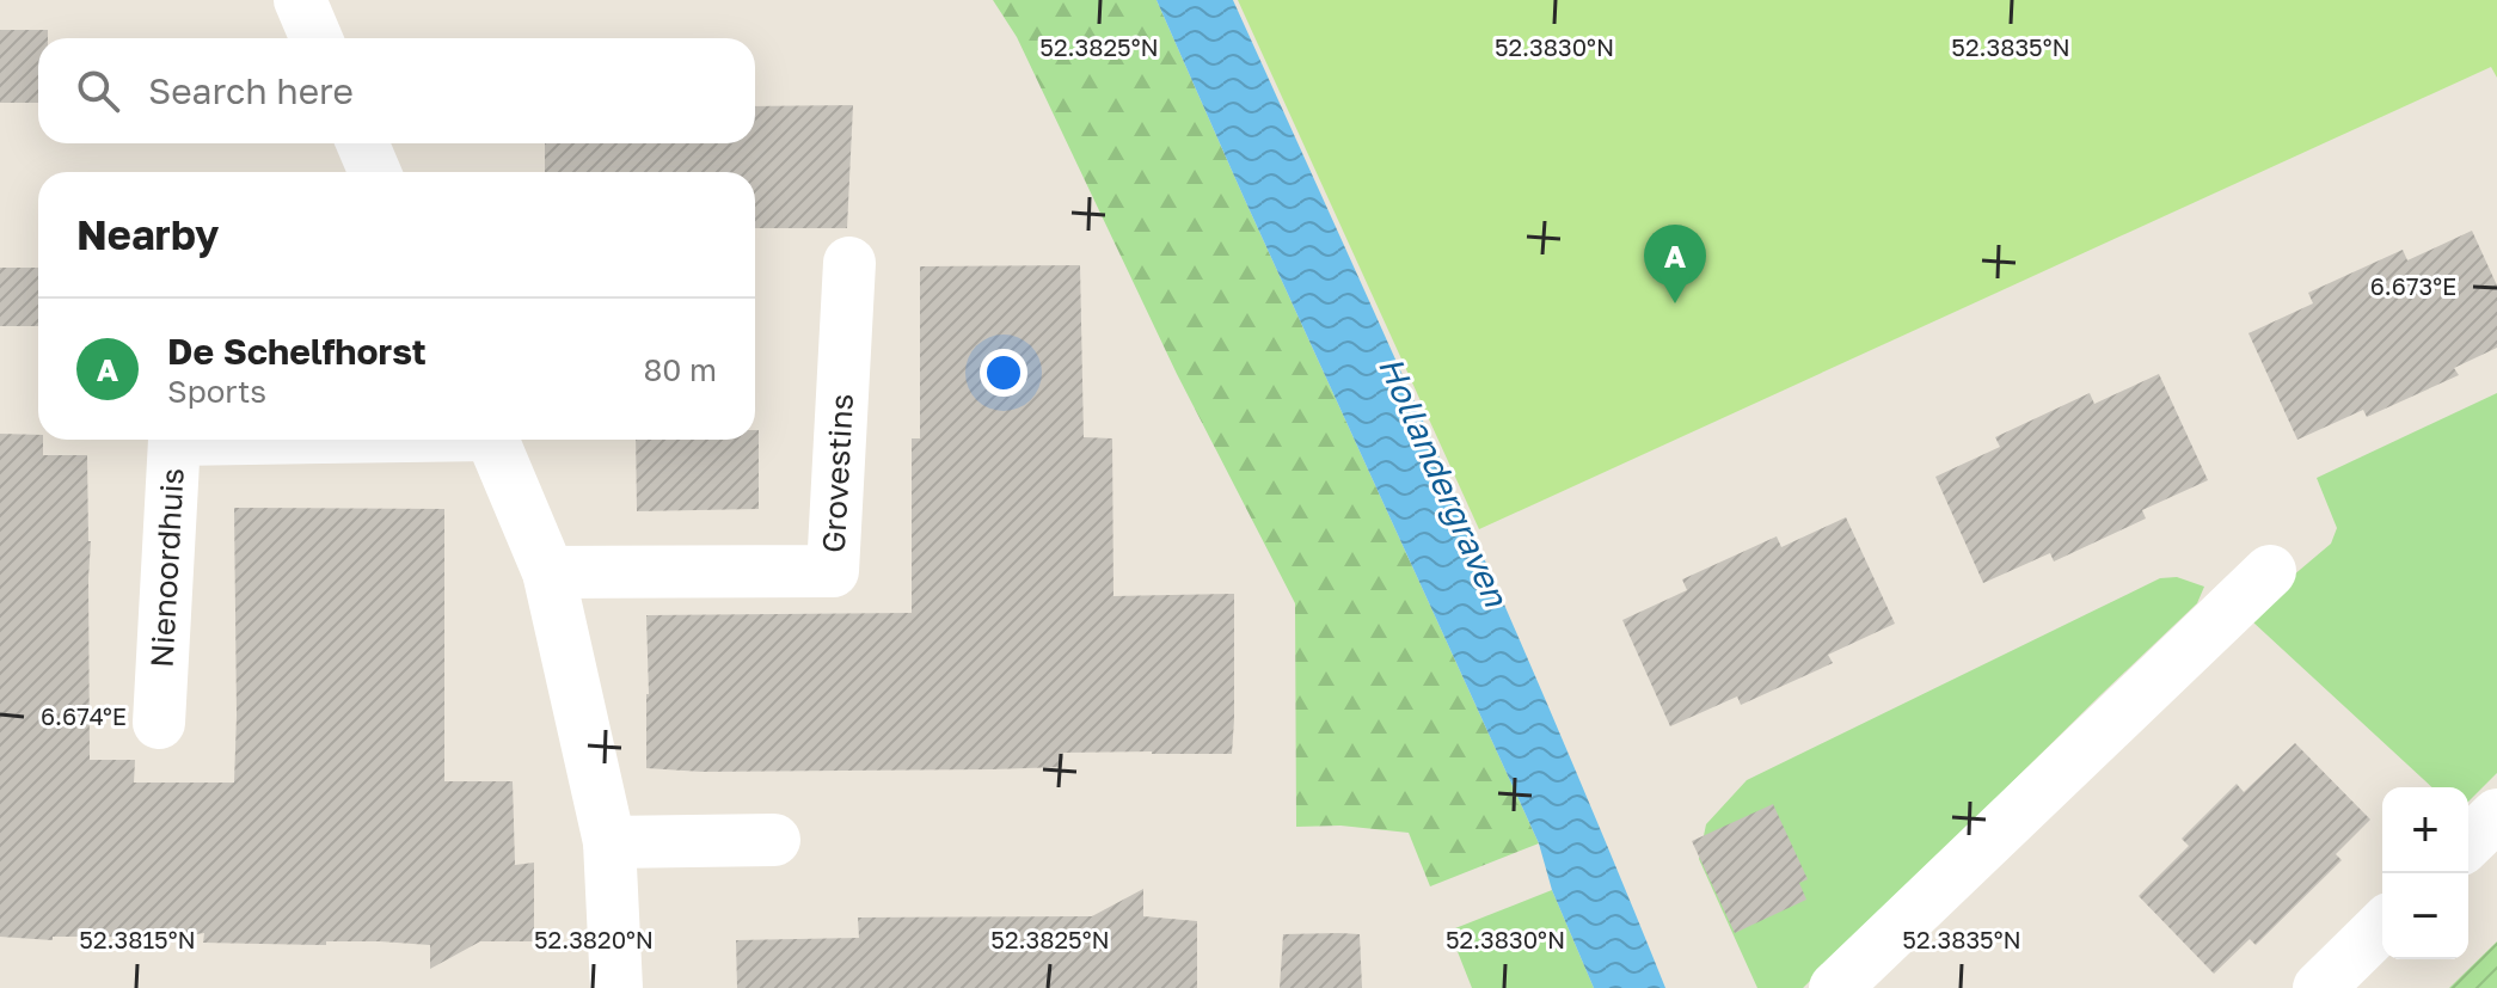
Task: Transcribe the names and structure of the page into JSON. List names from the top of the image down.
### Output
{
  "streets": {
    "street": ["Grovestins", "Nienoordhuis"]
  },
  "water": ["Hollandergraven"],
  "page": {
    "search": "Search here",
    "heading": "Nearby",
    "pins": "A",
    "list": [
      {
        "mark": "A",
        "name": "De Schelfhorst",
        "note": "Sports",
        "value": "80 m"
      }
    ],
    "map_buttons": ["+", "−"]
  },
  "coordinates": [
    "52.3825°N",
    "52.3830°N",
    "52.3835°N",
    "6.673°E",
    "6.674°E",
    "52.3815°N",
    "52.3820°N"
  ]
}
